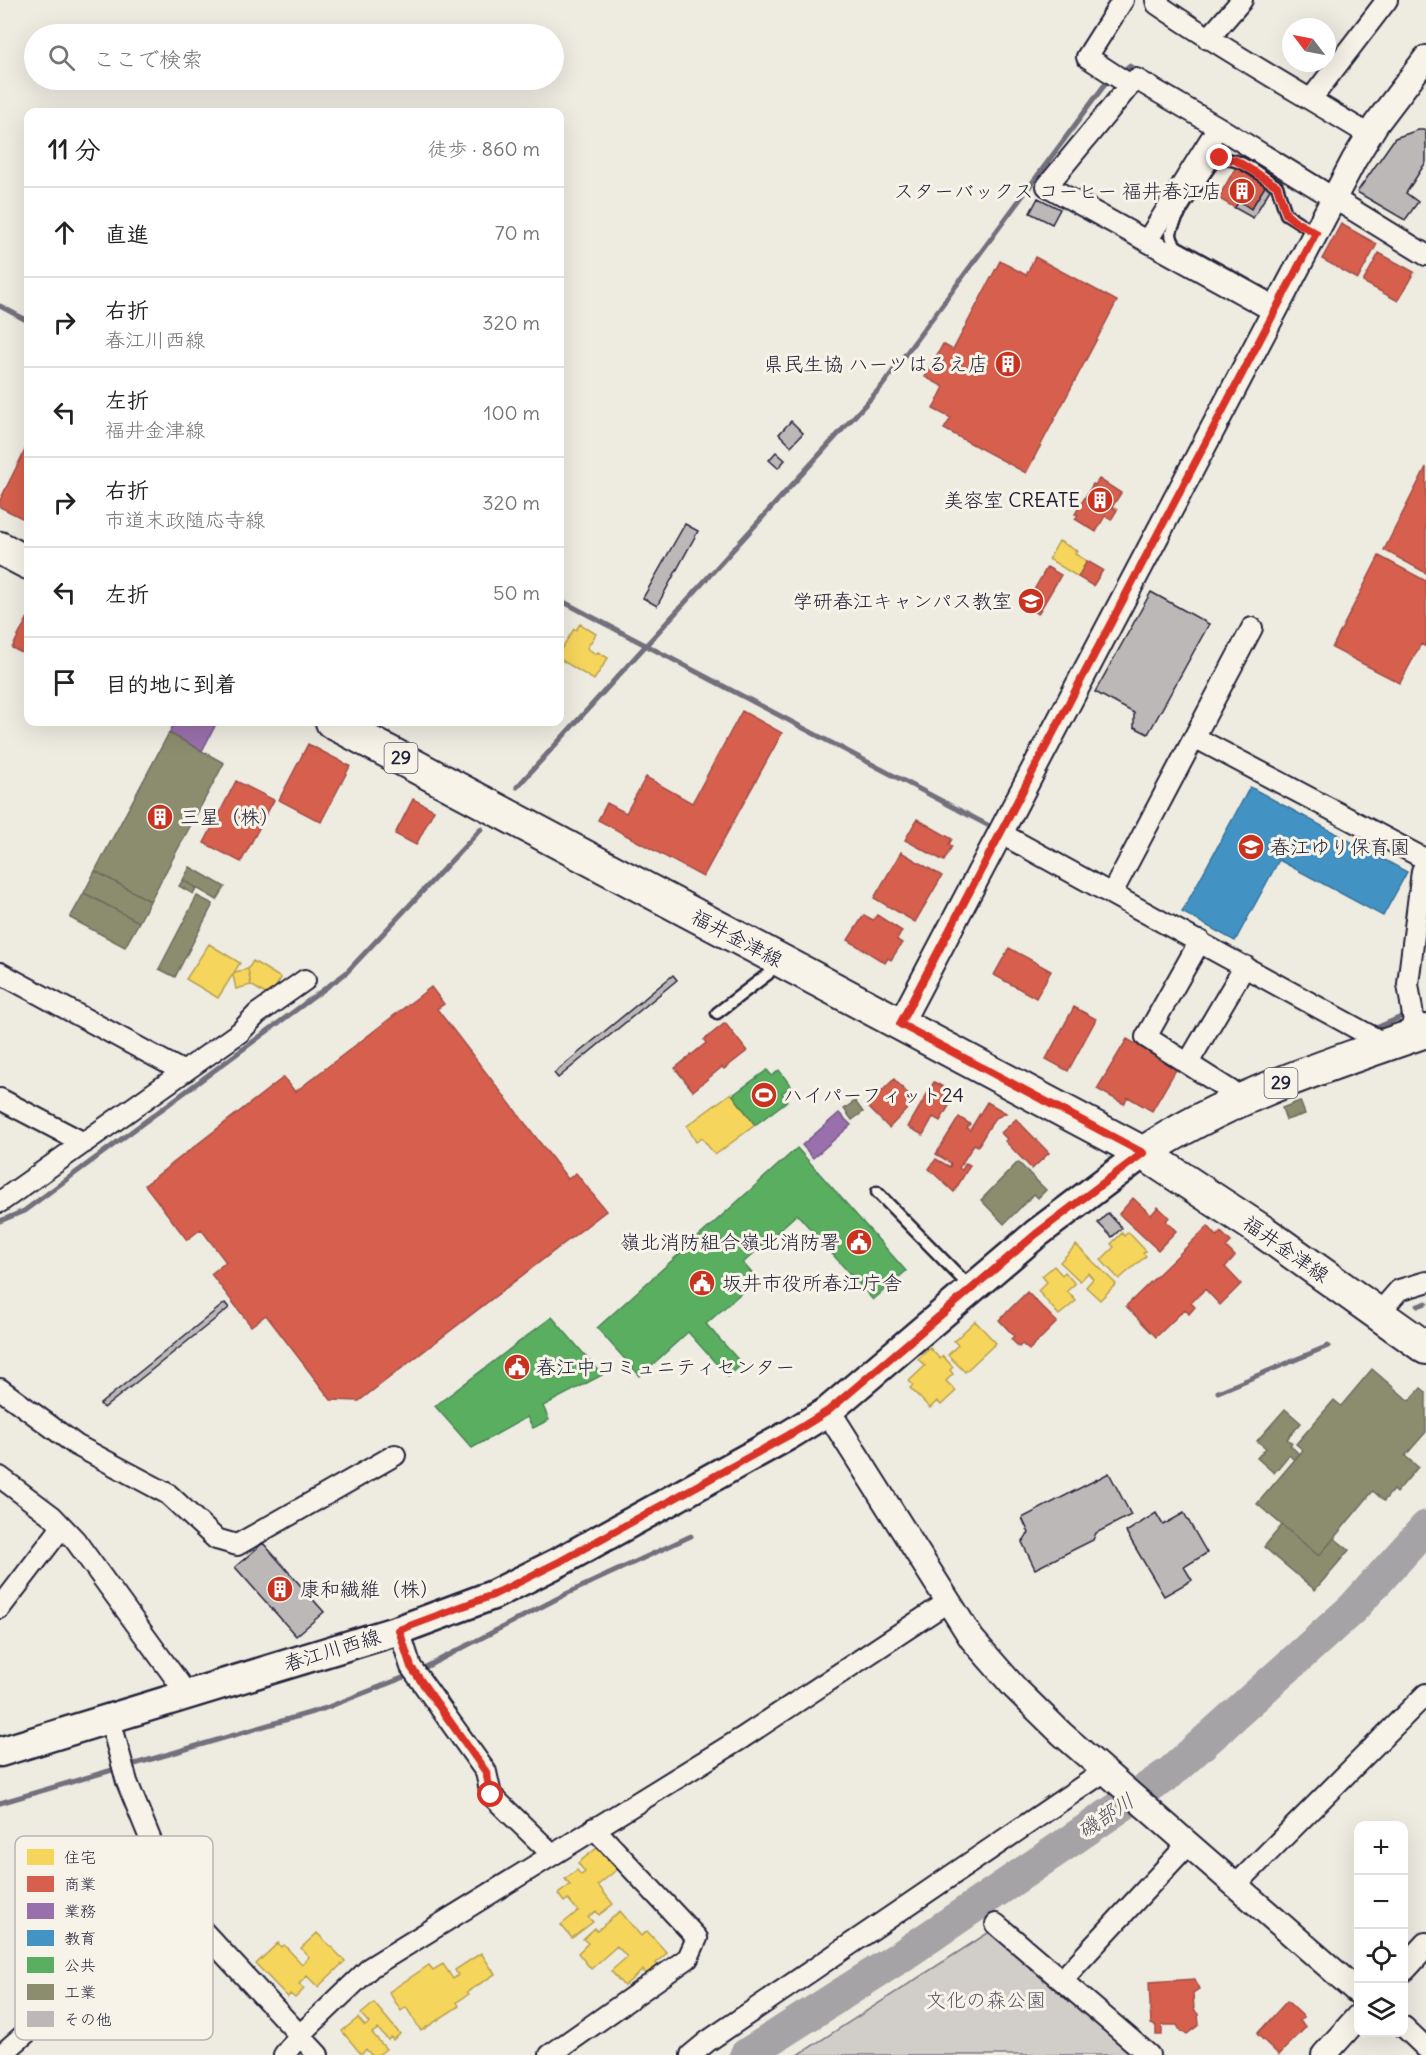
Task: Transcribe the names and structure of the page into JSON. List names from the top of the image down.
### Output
{
  "streets": {
    "main road": ["29", "福井金津線", "春江川西線"]
  },
  "crossings": [
    ["29", "福井金津線"],
    ["29", "春江川西線"],
    ["福井金津線", "春江川西線"]
  ],
  "water": ["磯部川"],
  "parks": ["文化の森公園"],
  "places": {
    "building": [
      "スターバックス コーヒー 福井春江店",
      "県民生協 ハーツはるえ店",
      "美容室 CREATE",
      "三星（株）",
      "康和繊維（株）"
    ],
    "school or university": ["学研春江キャンパス教室", "春江ゆり保育園"],
    "sports": ["ハイパーフィット24"],
    "public building": ["嶺北消防組合嶺北消防署", "坂井市役所春江庁舎", "春江中コミュニティセンター"]
  },
  "legend": [
    "住宅",
    "商業",
    "業務",
    "教育",
    "公共",
    "工業",
    "その他"
  ],
  "north": "top left",
  "page": {
    "search": "ここで検索",
    "heading": ["11 分", "徒歩 · 860 m"],
    "list": [
      ["直進", "70 m"],
      ["右折", "春江川西線", "320 m"],
      ["左折", "福井金津線", "100 m"],
      ["右折", "市道末政随応寺線", "320 m"],
      ["左折", "50 m"],
      "目的地に到着"
    ],
    "map_buttons": ["+", "−"]
  }
}
